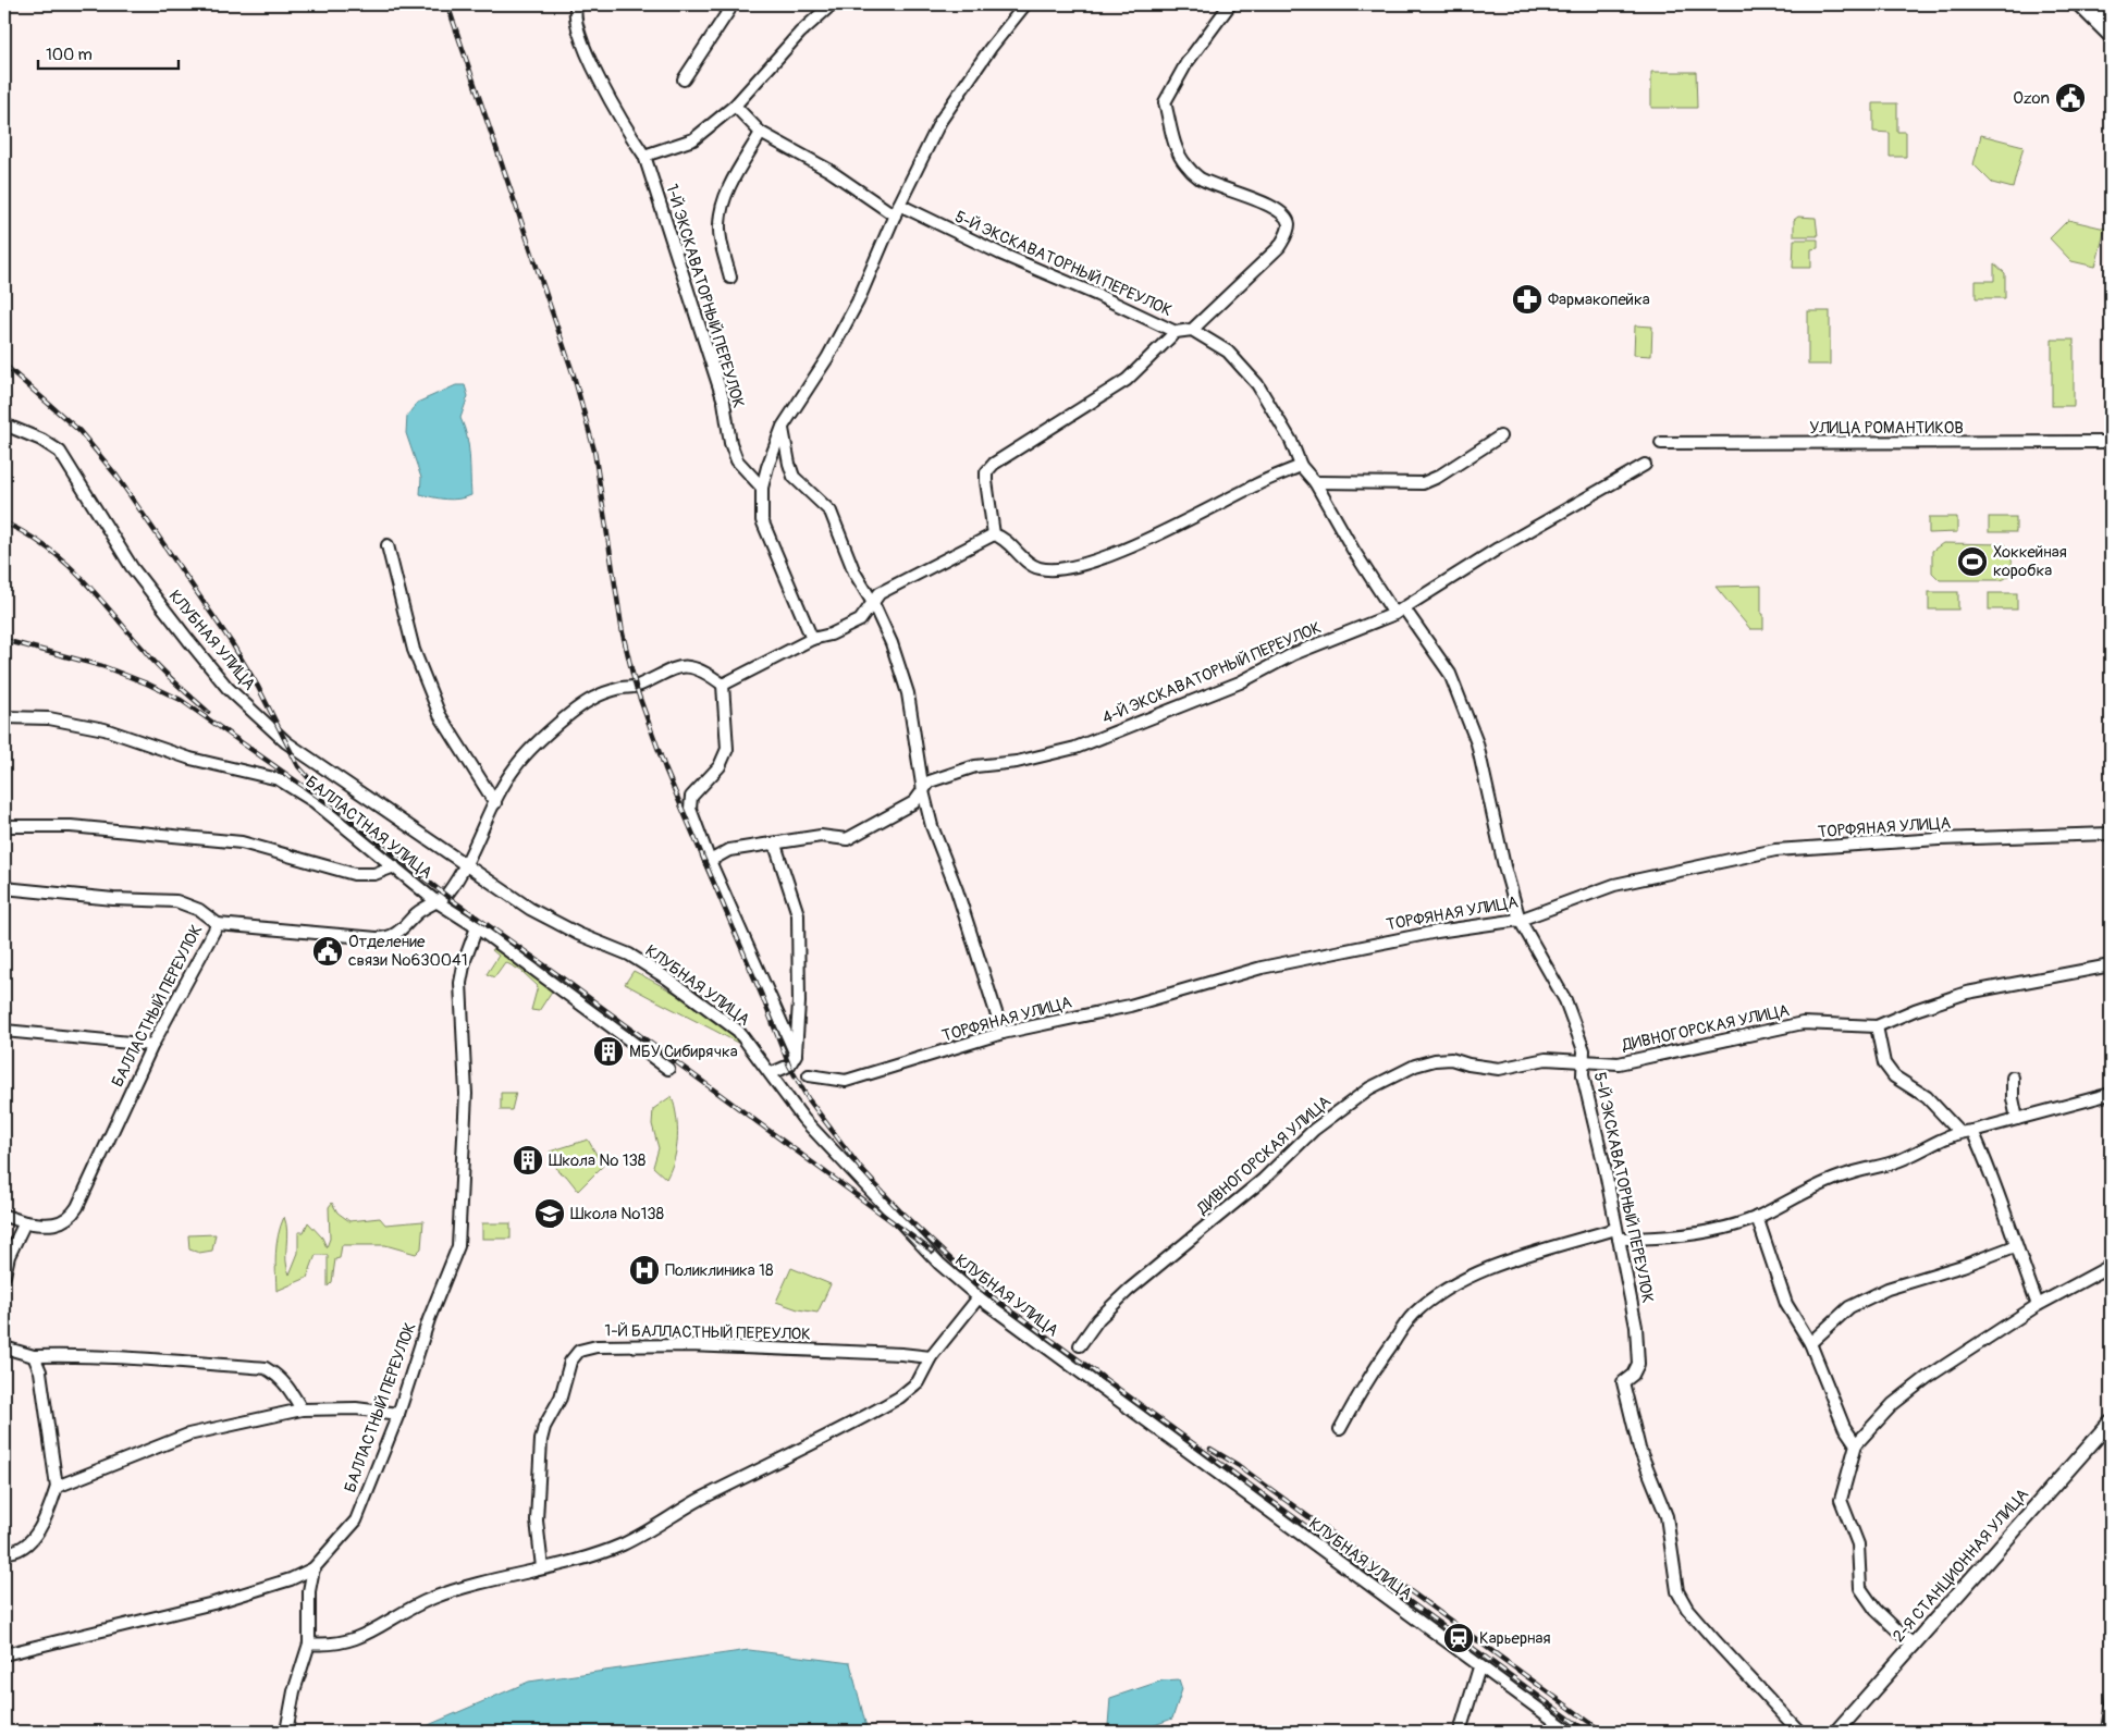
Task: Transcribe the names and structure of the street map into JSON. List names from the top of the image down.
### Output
{
  "streets": {
    "main road": ["2-Я СТАНЦИОННАЯ УЛИЦА"],
    "street": [
      "5-Й ЭКСКАВАТОРНЫЙ ПЕРЕУЛОК",
      "1-Й ЭКСКАВАТОРНЫЙ ПЕРЕУЛОК",
      "УЛИЦА РОМАНТИКОВ",
      "КЛУБНАЯ УЛИЦА",
      "4-Й ЭКСКАВАТОРНЫЙ ПЕРЕУЛОК",
      "БАЛЛАСТНАЯ УЛИЦА",
      "ТОРФЯНАЯ УЛИЦА",
      "БАЛЛАСТНЫЙ ПЕРЕУЛОК",
      "ДИВНОГОРСКАЯ УЛИЦА",
      "1-Й БАЛЛАСТНЫЙ ПЕРЕУЛОК"
    ]
  },
  "crossings": [
    ["5-Й ЭКСКАВАТОРНЫЙ ПЕРЕУЛОК", "4-Й ЭКСКАВАТОРНЫЙ ПЕРЕУЛОК"],
    ["5-Й ЭКСКАВАТОРНЫЙ ПЕРЕУЛОК", "ТОРФЯНАЯ УЛИЦА"],
    ["5-Й ЭКСКАВАТОРНЫЙ ПЕРЕУЛОК", "ДИВНОГОРСКАЯ УЛИЦА"],
    ["КЛУБНАЯ УЛИЦА", "БАЛЛАСТНЫЙ ПЕРЕУЛОК"],
    ["БАЛЛАСТНАЯ УЛИЦА", "БАЛЛАСТНЫЙ ПЕРЕУЛОК"]
  ],
  "places": {
    "public building": ["Ozon", "Отделение связи №630041"],
    "pharmacy": ["Фармакопейка"],
    "sports": ["Хоккейная коробка"],
    "building": ["МБУ Сибирячка", "Школа № 138"],
    "school or university": ["Школа №138"],
    "hospital": ["Поликлиника 18"],
    "station": ["Карьерная"]
  },
  "scale_bar": "100 m"
}
